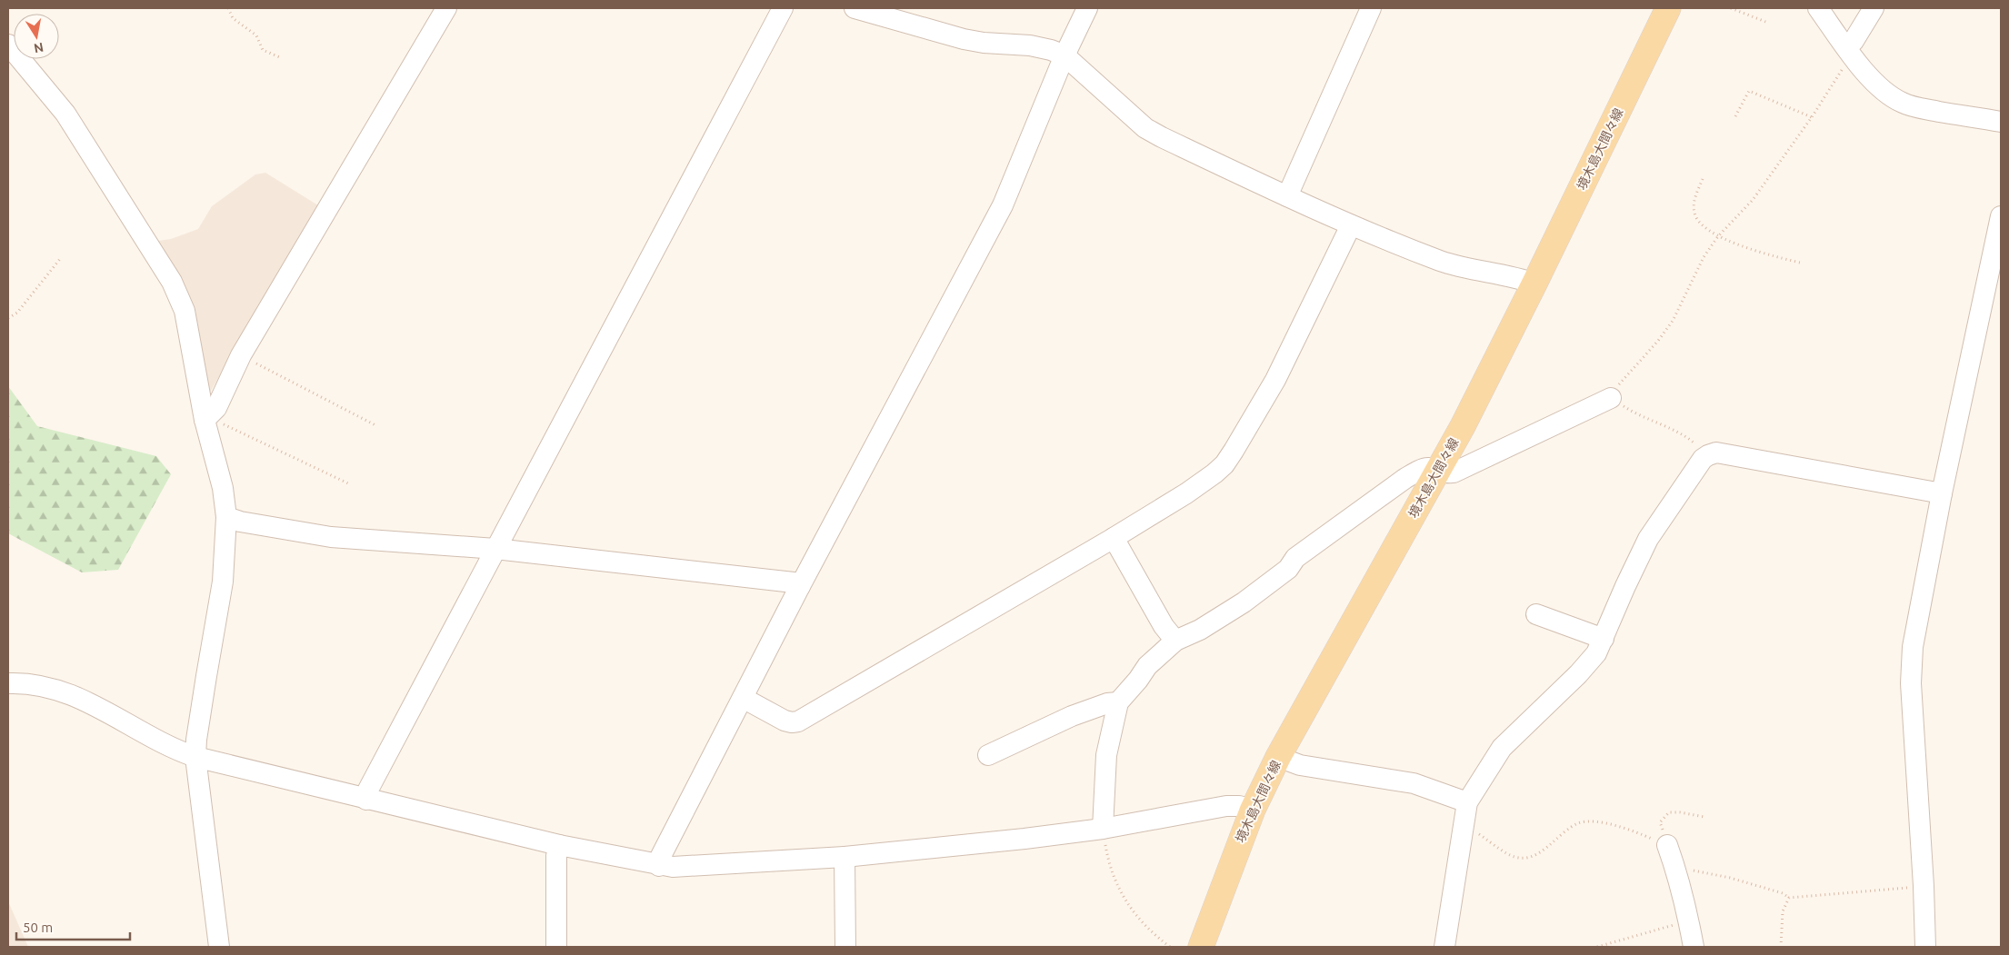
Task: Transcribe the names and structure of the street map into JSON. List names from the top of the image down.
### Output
{
  "streets": {
    "main road": ["境木島大間々線"]
  },
  "scale_bar": "50 m",
  "north": "bottom"
}
